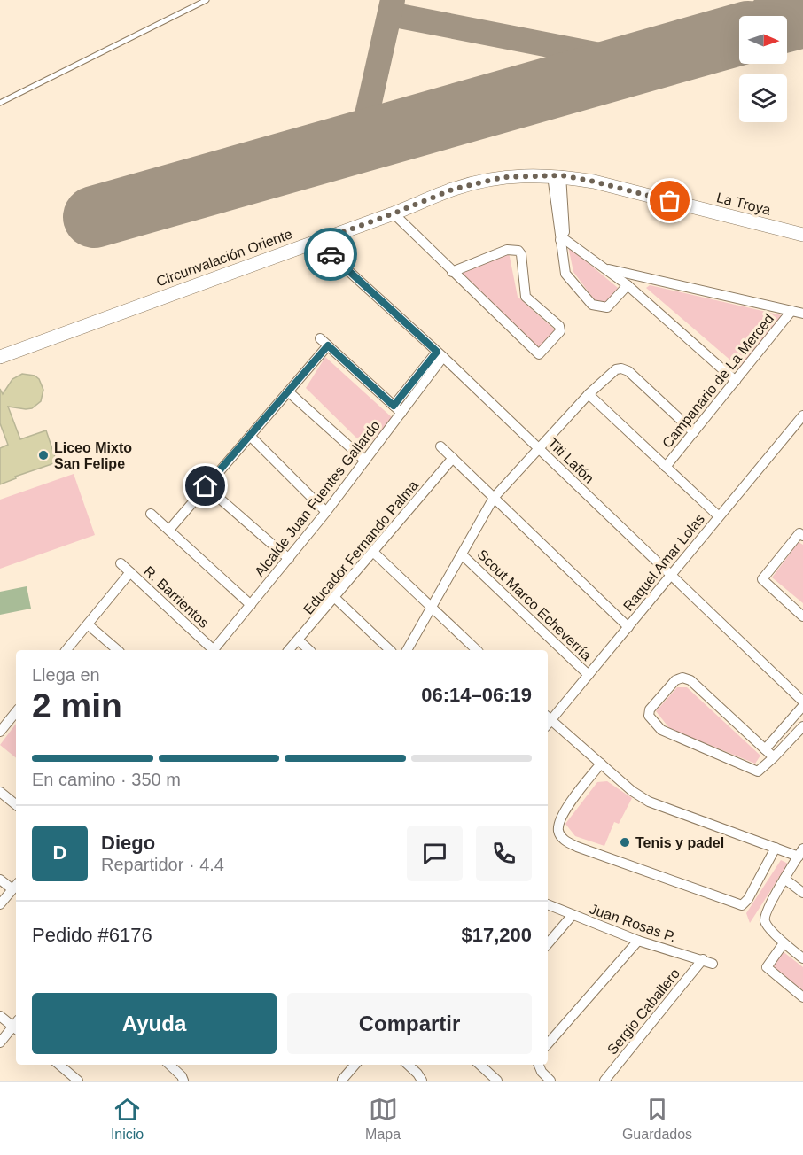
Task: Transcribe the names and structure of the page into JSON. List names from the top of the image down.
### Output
{
  "streets": {
    "street": [
      "La Troya",
      "Circunvalación Oriente",
      "Campanario de La Merced",
      "Titi Lafón",
      "Alcalde Juan Fuentes Gallardo",
      "Educador Fernando Palma",
      "Raquel Amar Lolas",
      "R. Barrientos",
      "Scout Marco Echeverría",
      "Juan Rosas P.",
      "Sergio Caballero"
    ]
  },
  "crossings": [
    ["La Troya", "Circunvalación Oriente"],
    ["Circunvalación Oriente", "Titi Lafón"],
    ["Titi Lafón", "Alcalde Juan Fuentes Gallardo"],
    ["Titi Lafón", "Raquel Amar Lolas"],
    ["Raquel Amar Lolas", "Scout Marco Echeverría"],
    ["Juan Rosas P.", "Sergio Caballero"]
  ],
  "places": ["Liceo Mixto San Felipe", "Tenis y padel"],
  "north": "right",
  "page": {
    "heading": ["2 min", "Llega en", "06:14–06:19"],
    "panel": [
      "Diego",
      "Repartidor · 4.4",
      "Pedido #6176",
      "$17,200"
    ],
    "bar": "En camino · 350 m",
    "round": "D",
    "buttons": ["Ayuda", "Compartir"],
    "tabs": ["Inicio", "Mapa", "Guardados"]
  }
}
